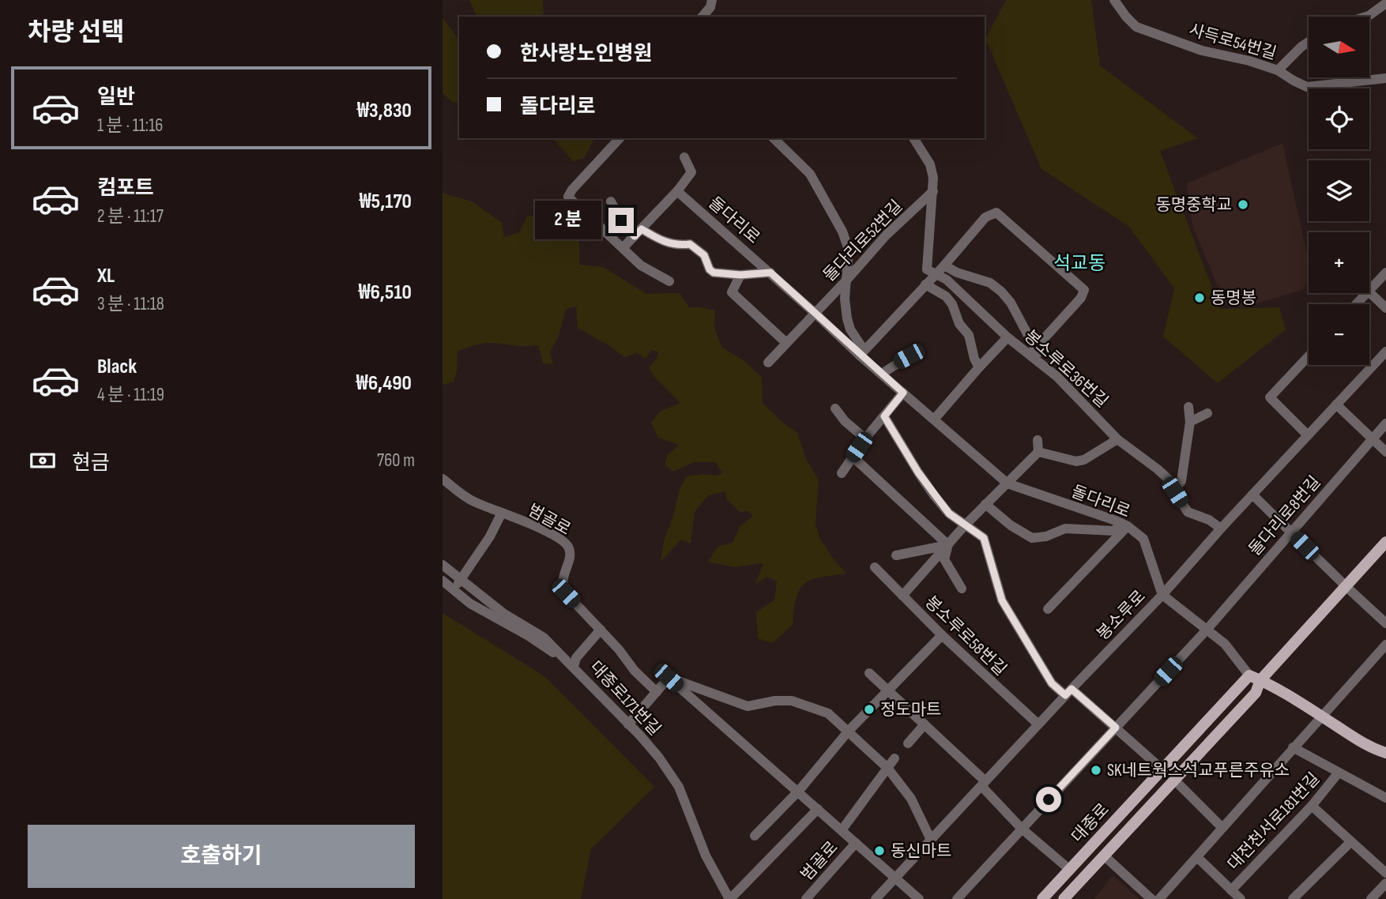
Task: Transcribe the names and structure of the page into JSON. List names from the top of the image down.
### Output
{
  "streets": {
    "main road": ["대종로"],
    "street": [
      "사득로54번길",
      "돌다리로",
      "돌다리로52번길",
      "봉소루로36번길",
      "돌다리로8번길",
      "범골로",
      "봉소루로",
      "봉소루로58번길",
      "대종로171번길",
      "대전천서로181번길"
    ]
  },
  "crossings": [
    ["돌다리로", "돌다리로52번길"],
    ["돌다리로", "봉소루로"],
    ["봉소루로36번길", "봉소루로"],
    ["범골로", "봉소루로"],
    ["봉소루로", "봉소루로58번길"]
  ],
  "districts": ["석교동"],
  "places": [
    "동명중학교",
    "동명봉",
    "정도마트",
    "SK네트웍스석교푸른주유소",
    "동신마트"
  ],
  "north": "right",
  "page": {
    "heading": "차량 선택",
    "map_buttons": ["+", "−"],
    "banner": ["한사랑노인병원", "돌다리로"],
    "list": [
      {
        "name": "일반",
        "note": "1 분 · 11:16",
        "value": "₩3,830"
      },
      {
        "name": "컴포트",
        "note": "2 분 · 11:17",
        "value": "₩5,170"
      },
      {
        "name": "XL",
        "note": "3 분 · 11:18",
        "value": "₩6,510"
      },
      {
        "name": "Black",
        "note": "4 분 · 11:19",
        "value": "₩6,490"
      }
    ],
    "bubble": "2 분",
    "pay": ["현금", "760 m"],
    "buttons": "호출하기"
  }
}
